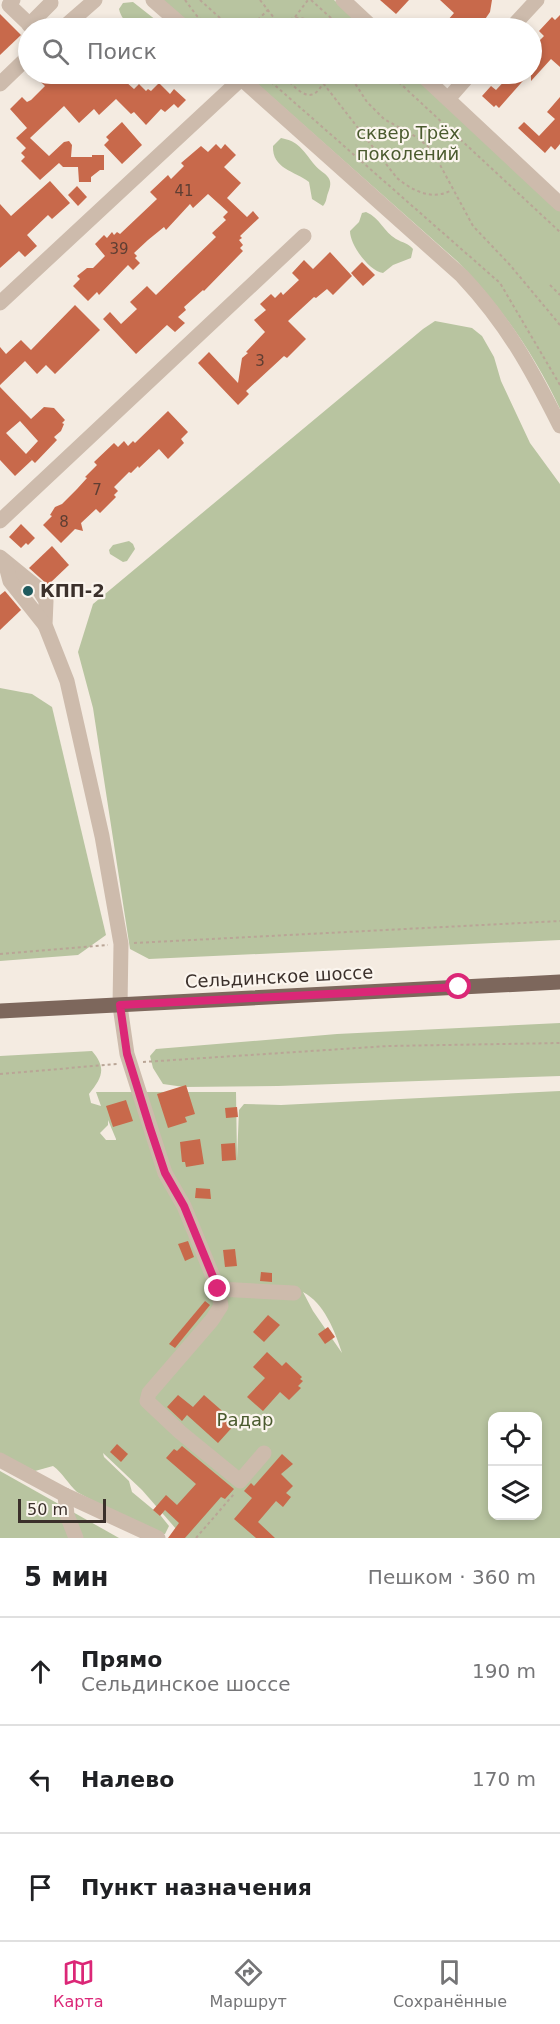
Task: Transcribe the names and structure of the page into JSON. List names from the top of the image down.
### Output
{
  "streets": {
    "main road": ["Сельдинское шоссе"]
  },
  "parks": ["сквер Трёх поколений", "Радар"],
  "places": ["КПП-2"],
  "house_numbers": [
    "41",
    "39",
    "3",
    "7",
    "8"
  ],
  "scale_bar": "50 m",
  "page": {
    "search": "Поиск",
    "scale": "50 m",
    "heading": ["5 мин", "Пешком · 360 m"],
    "list": [
      ["Прямо", "Сельдинское шоссе", "190 m"],
      ["Налево", "170 m"],
      "Пункт назначения"
    ],
    "nav": ["Карта", "Маршрут", "Сохранённые"]
  }
}
